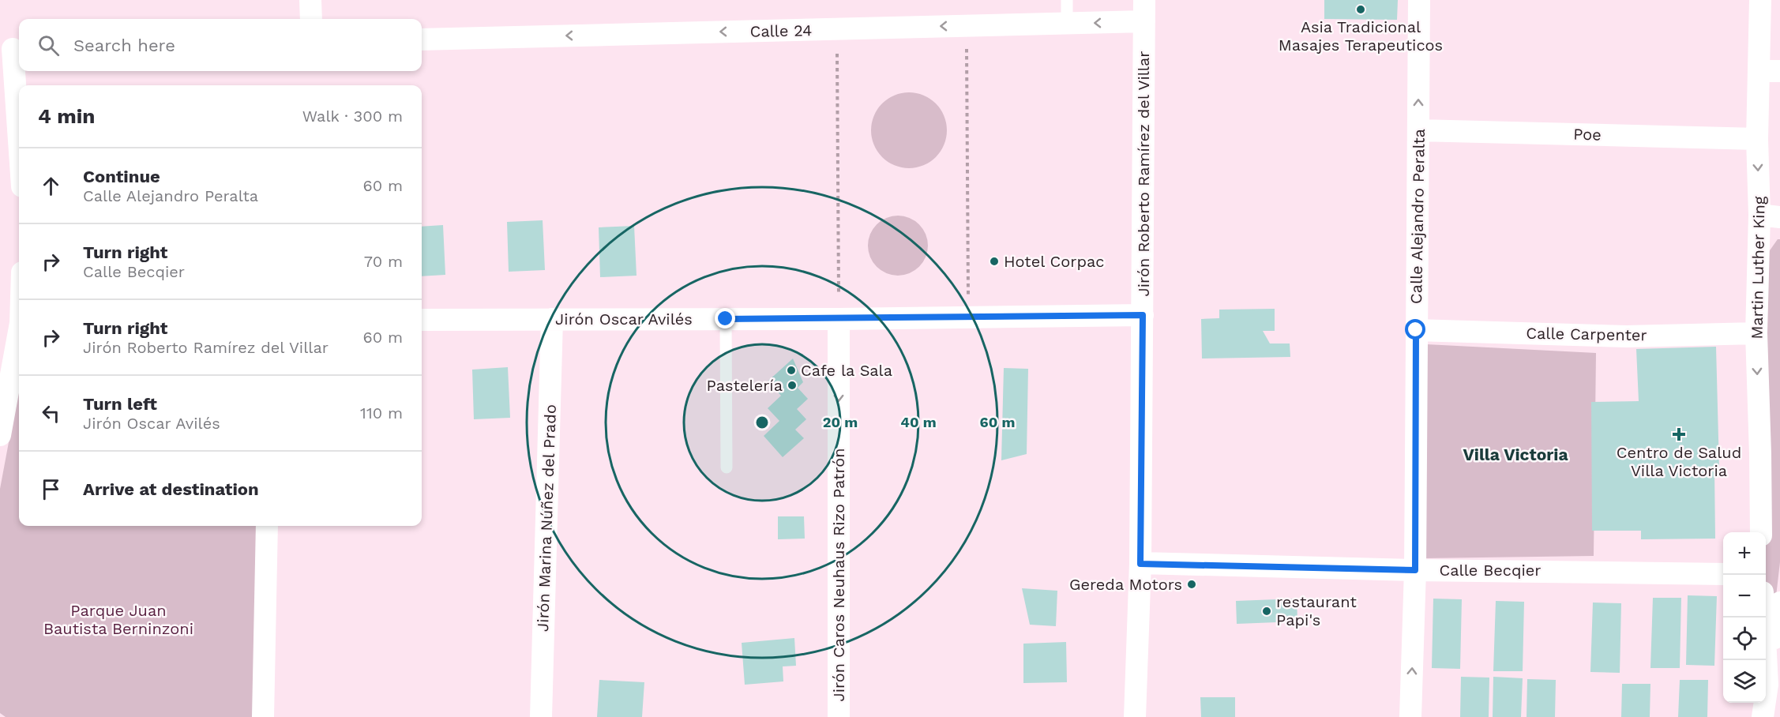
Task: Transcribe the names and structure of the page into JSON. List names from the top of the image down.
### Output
{
  "streets": {
    "street": [
      "Calle 24",
      "Poe",
      "Jirón Roberto Ramírez del Villar",
      "Calle Alejandro Peralta",
      "Martin Luther King",
      "Jirón Oscar Avilés",
      "Calle Carpenter",
      "Jirón Marina Núñez del Prado",
      "Calle Becqier",
      "Jirón Caros Neuhaus Rizo Patrón"
    ]
  },
  "crossings": [
    ["Calle 24", "Jirón Roberto Ramírez del Villar"],
    ["Poe", "Calle Alejandro Peralta"],
    ["Poe", "Martin Luther King"],
    ["Jirón Roberto Ramírez del Villar", "Jirón Oscar Avilés"],
    ["Jirón Roberto Ramírez del Villar", "Calle Becqier"],
    ["Calle Alejandro Peralta", "Calle Carpenter"],
    ["Calle Alejandro Peralta", "Calle Becqier"],
    ["Martin Luther King", "Calle Carpenter"],
    ["Jirón Oscar Avilés", "Jirón Marina Núñez del Prado"],
    ["Jirón Oscar Avilés", "Jirón Caros Neuhaus Rizo Patrón"]
  ],
  "one_way": [
    "Calle 24",
    "Calle Alejandro Peralta",
    "Martin Luther King",
    "Jirón Caros Neuhaus Rizo Patrón"
  ],
  "districts": ["Villa Victoria"],
  "parks": ["Parque Juan Bautista Berninzoni"],
  "places": {
    "other": [
      "Asia Tradicional Masajes Terapeuticos",
      "Hotel Corpac",
      "Cafe la Sala",
      "Pastelería",
      "Gereda Motors",
      "restaurant Papi's"
    ],
    "health": ["Centro de Salud Villa Victoria"]
  },
  "page": {
    "search": "Search here",
    "heading": ["4 min", "Walk · 300 m"],
    "list": [
      ["Continue", "Calle Alejandro Peralta", "60 m"],
      ["Turn right", "Calle Becqier", "70 m"],
      ["Turn right", "Jirón Roberto Ramírez del Villar", "60 m"],
      ["Turn left", "Jirón Oscar Avilés", "110 m"],
      "Arrive at destination"
    ],
    "map_buttons": ["+", "−"]
  },
  "rings": ["20 m", "40 m", "60 m"]
}
